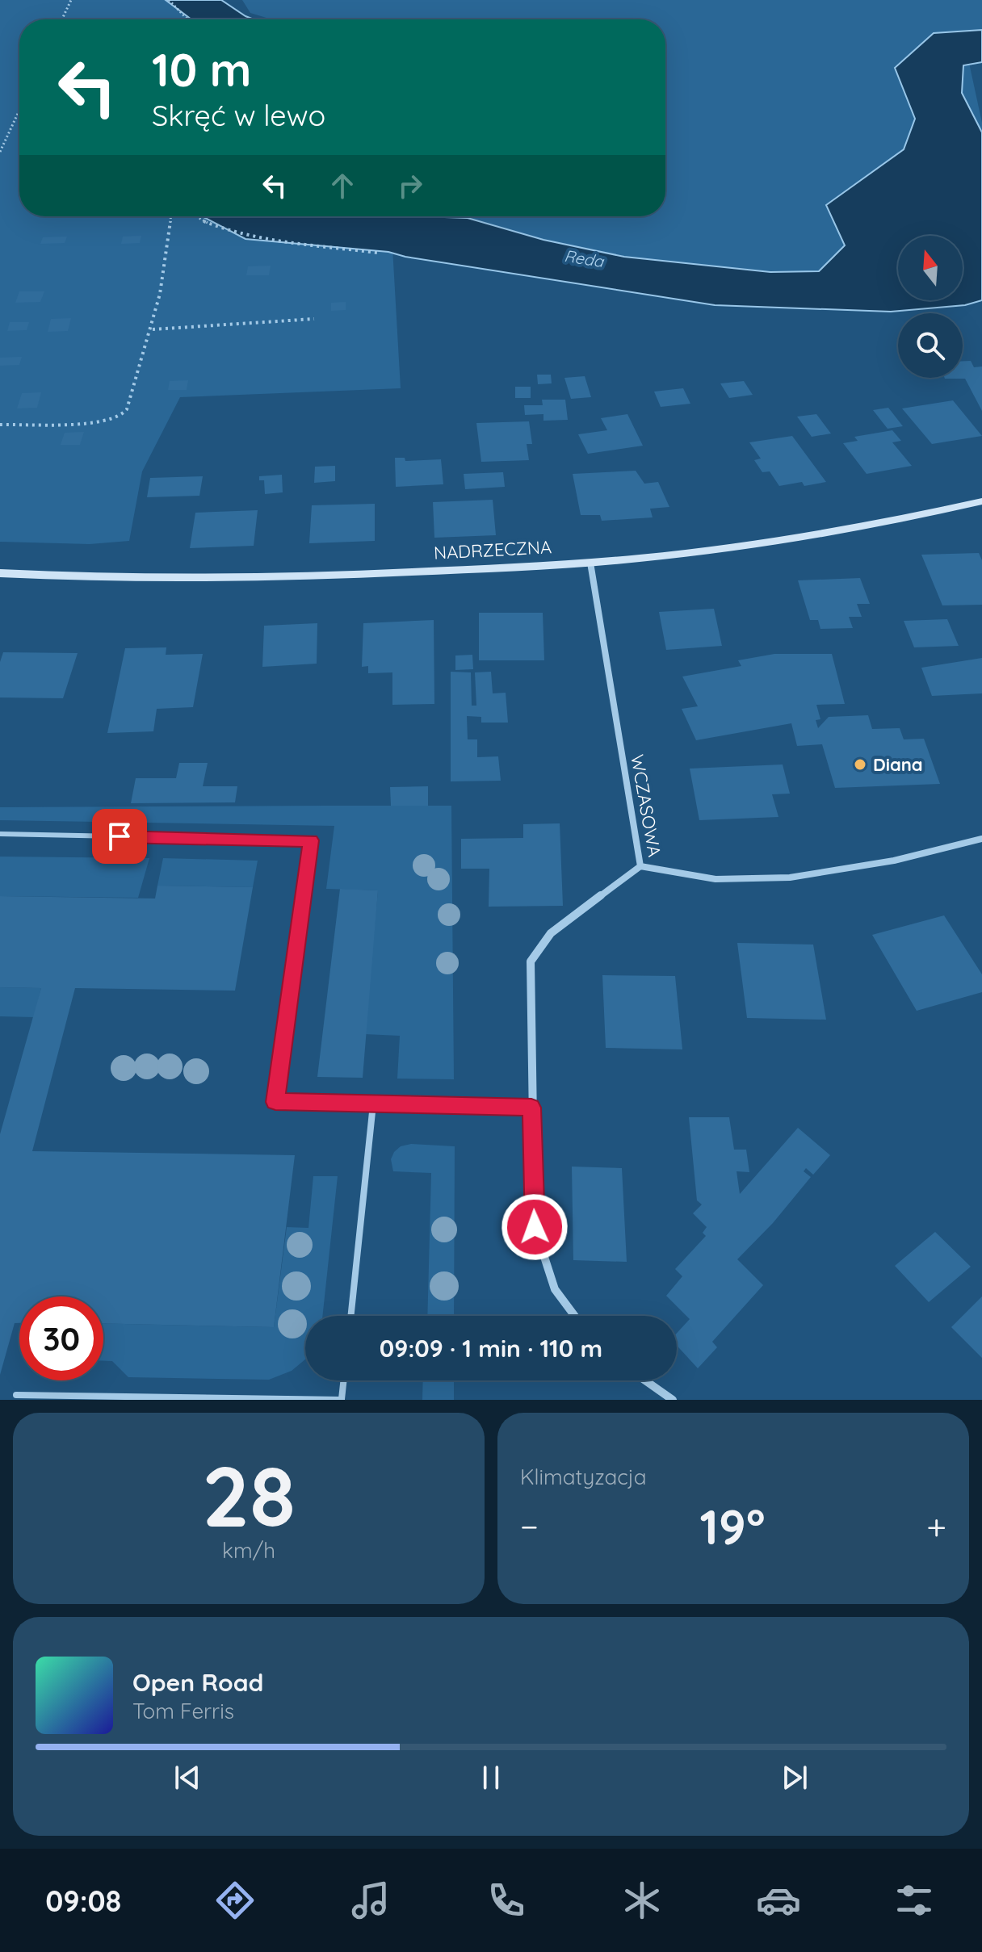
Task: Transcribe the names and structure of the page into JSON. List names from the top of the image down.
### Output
{
  "streets": {
    "main road": ["NADRZECZNA"],
    "street": ["WCZASOWA"]
  },
  "crossings": [
    ["NADRZECZNA", "WCZASOWA"]
  ],
  "water": ["Reda"],
  "places": ["Diana"],
  "north": "top",
  "page": {
    "turn": ["10 m", "Skręć w lewo"],
    "limit": "30",
    "trip": "09:09 · 1 min · 110 m",
    "tile": [
      ["28", "km/h"],
      "Klimatyzacja"
    ],
    "heat": ["−", "19°", "+"],
    "song": ["Open Road", "Tom Ferris"],
    "tabs": "09:08"
  }
}
